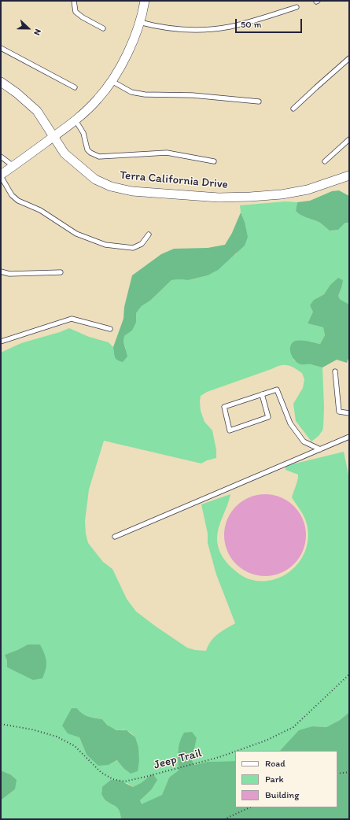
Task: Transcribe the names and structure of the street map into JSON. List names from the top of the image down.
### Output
{
  "streets": {
    "street": ["Terra California Drive"],
    "path": ["Jeep Trail"]
  },
  "legend": ["Road", "Park", "Building"],
  "scale_bar": "50 m",
  "north": "right"
}
